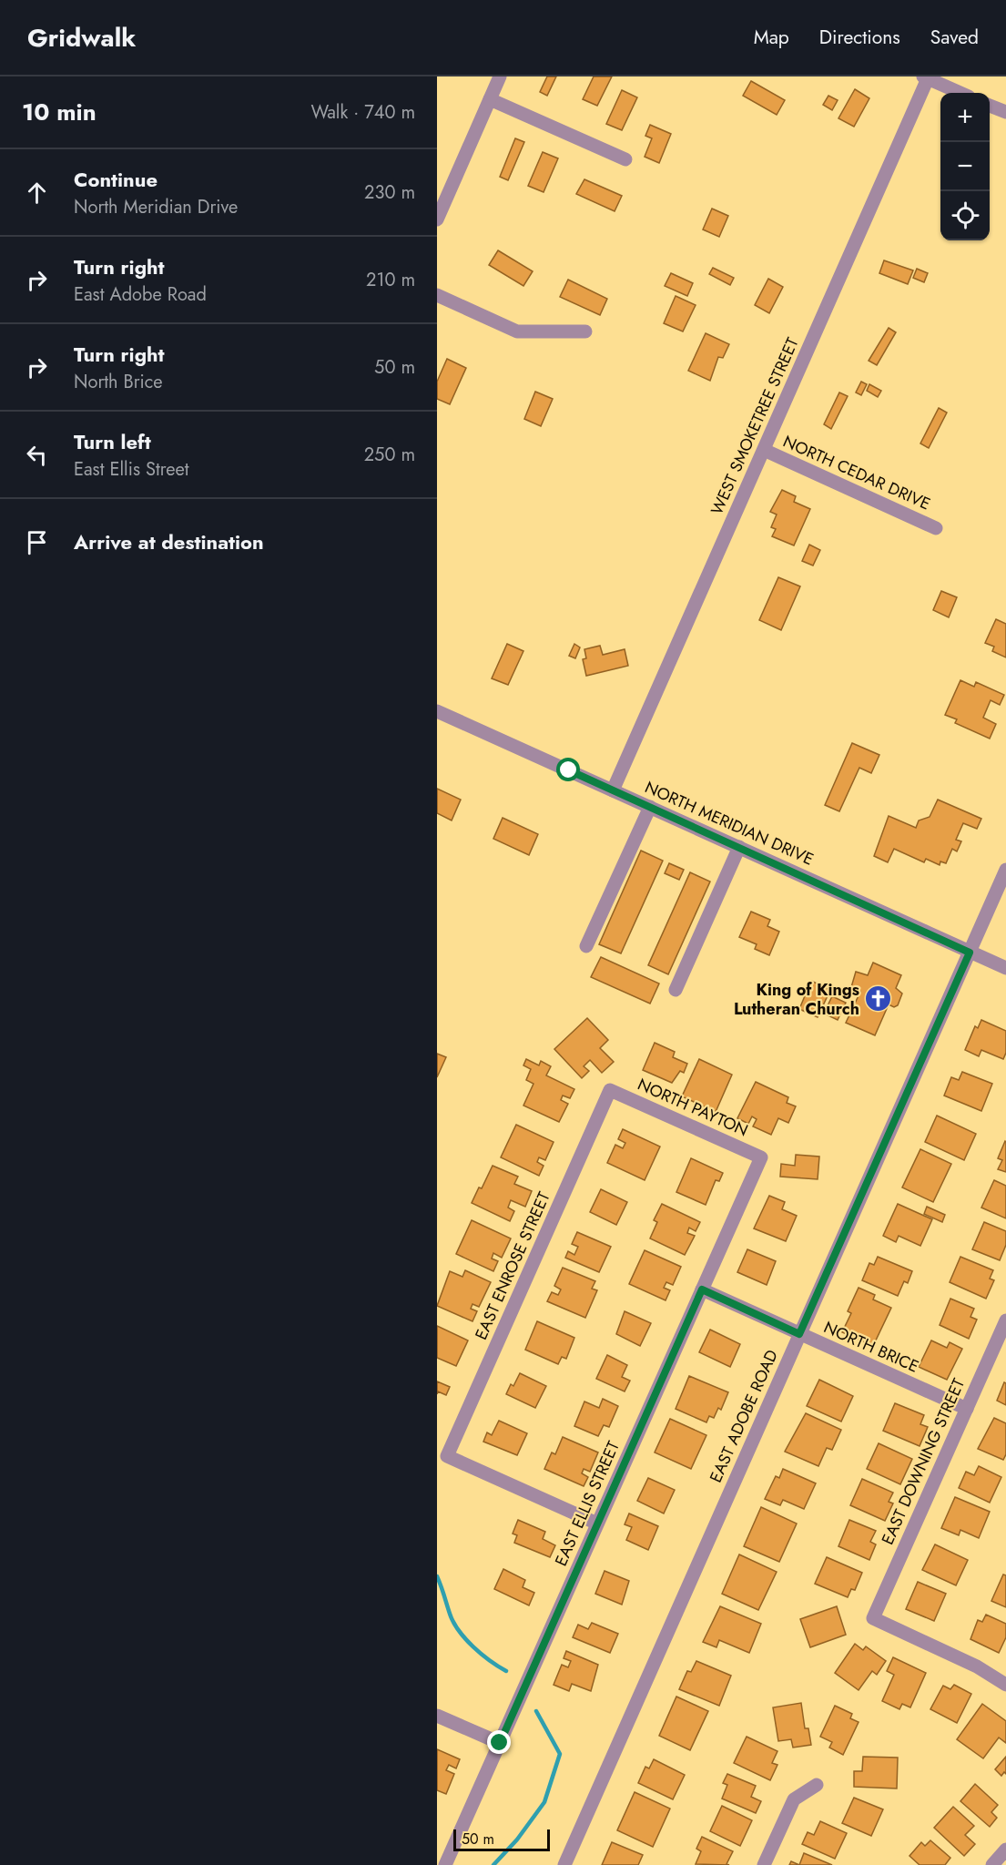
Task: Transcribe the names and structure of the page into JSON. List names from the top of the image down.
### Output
{
  "streets": {
    "street": [
      "WEST SMOKETREE STREET",
      "NORTH CEDAR DRIVE",
      "NORTH MERIDIAN DRIVE",
      "NORTH PAYTON",
      "EAST ENROSE STREET",
      "NORTH BRICE",
      "EAST ADOBE ROAD",
      "EAST DOWNING STREET",
      "EAST ELLIS STREET"
    ]
  },
  "crossings": [
    ["WEST SMOKETREE STREET", "NORTH CEDAR DRIVE"],
    ["WEST SMOKETREE STREET", "NORTH MERIDIAN DRIVE"],
    ["NORTH MERIDIAN DRIVE", "EAST ADOBE ROAD"],
    ["NORTH PAYTON", "EAST ENROSE STREET"],
    ["NORTH PAYTON", "EAST ELLIS STREET"],
    ["EAST ENROSE STREET", "EAST ELLIS STREET"],
    ["NORTH BRICE", "EAST ADOBE ROAD"],
    ["NORTH BRICE", "EAST DOWNING STREET"],
    ["NORTH BRICE", "EAST ELLIS STREET"]
  ],
  "places": {
    "church": ["King of Kings Lutheran Church"]
  },
  "scale_bar": "50 m",
  "page": {
    "header": "Gridwalk",
    "nav": ["Map", "Directions", "Saved"],
    "heading": ["10 min", "Walk · 740 m"],
    "map_buttons": ["+", "−"],
    "list": [
      ["Continue", "North Meridian Drive", "230 m"],
      ["Turn right", "East Adobe Road", "210 m"],
      ["Turn right", "North Brice", "50 m"],
      ["Turn left", "East Ellis Street", "250 m"],
      "Arrive at destination"
    ],
    "scale": "50 m"
  }
}
